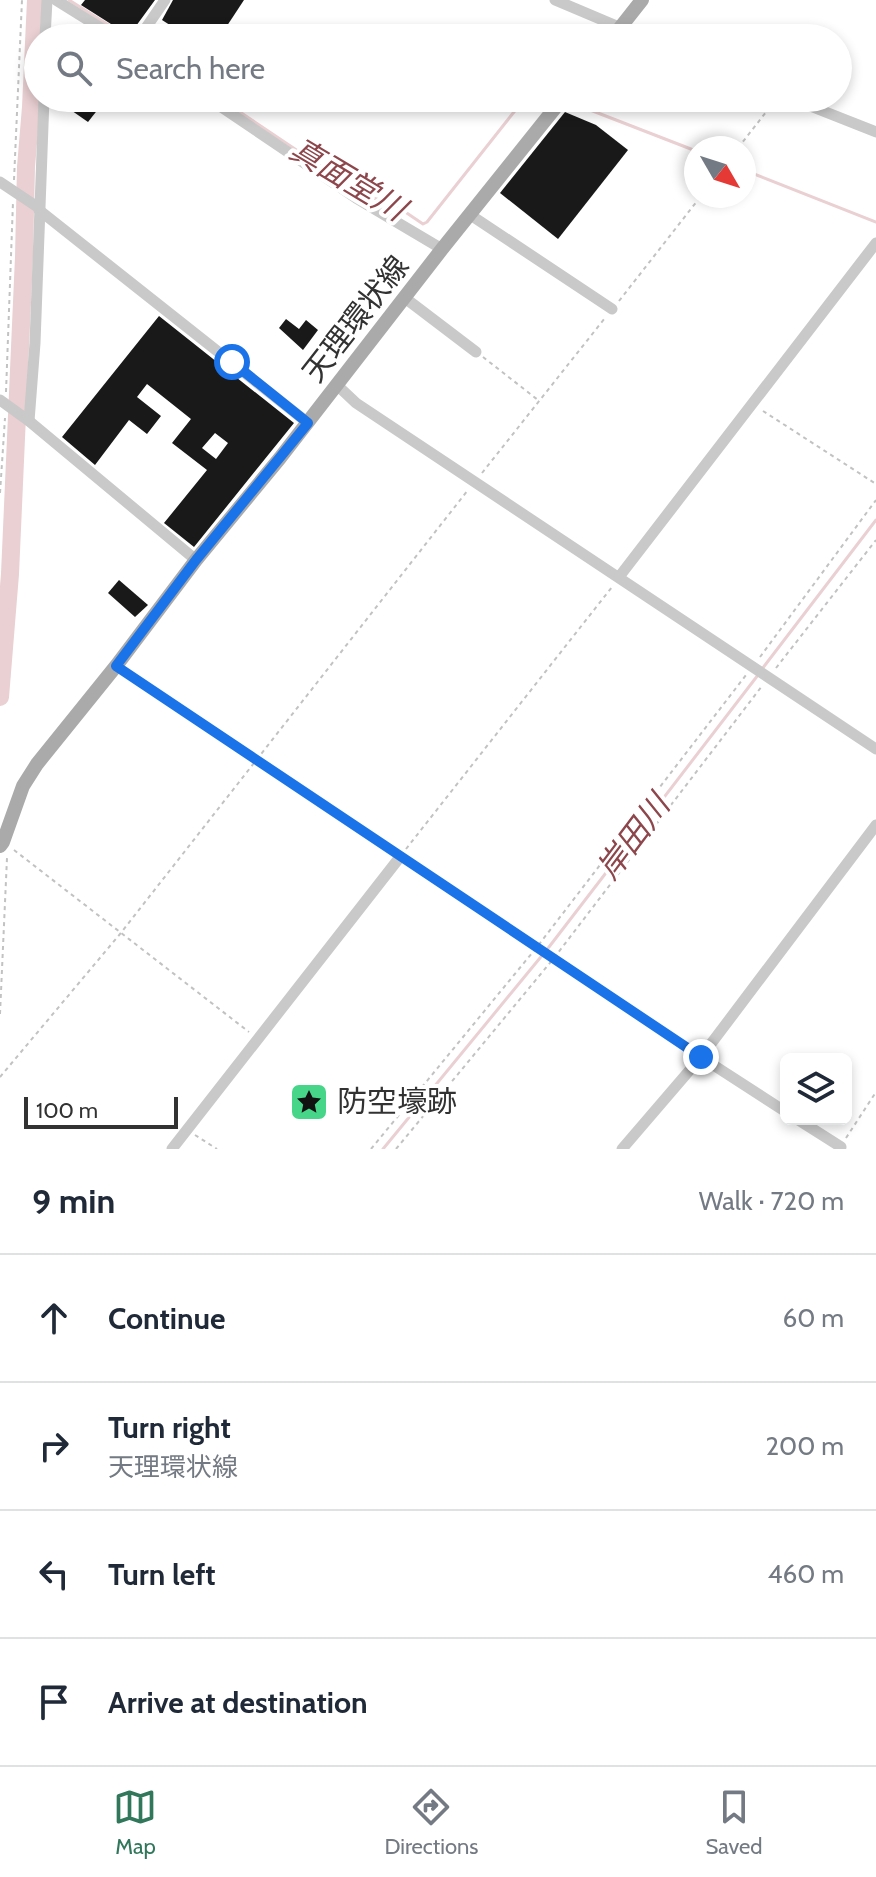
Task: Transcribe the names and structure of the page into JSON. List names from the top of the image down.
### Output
{
  "streets": {
    "main road": ["天理環状線"]
  },
  "water": ["真面堂川", "岸田川"],
  "places": {
    "place": ["防空壕跡"]
  },
  "scale_bar": "100 m",
  "north": "bottom right",
  "page": {
    "search": "Search here",
    "scale": "100 m",
    "heading": ["9 min", "Walk · 720 m"],
    "list": [
      ["Continue", "60 m"],
      ["Turn right", "天理環状線", "200 m"],
      ["Turn left", "460 m"],
      "Arrive at destination"
    ],
    "nav": ["Map", "Directions", "Saved"]
  }
}
